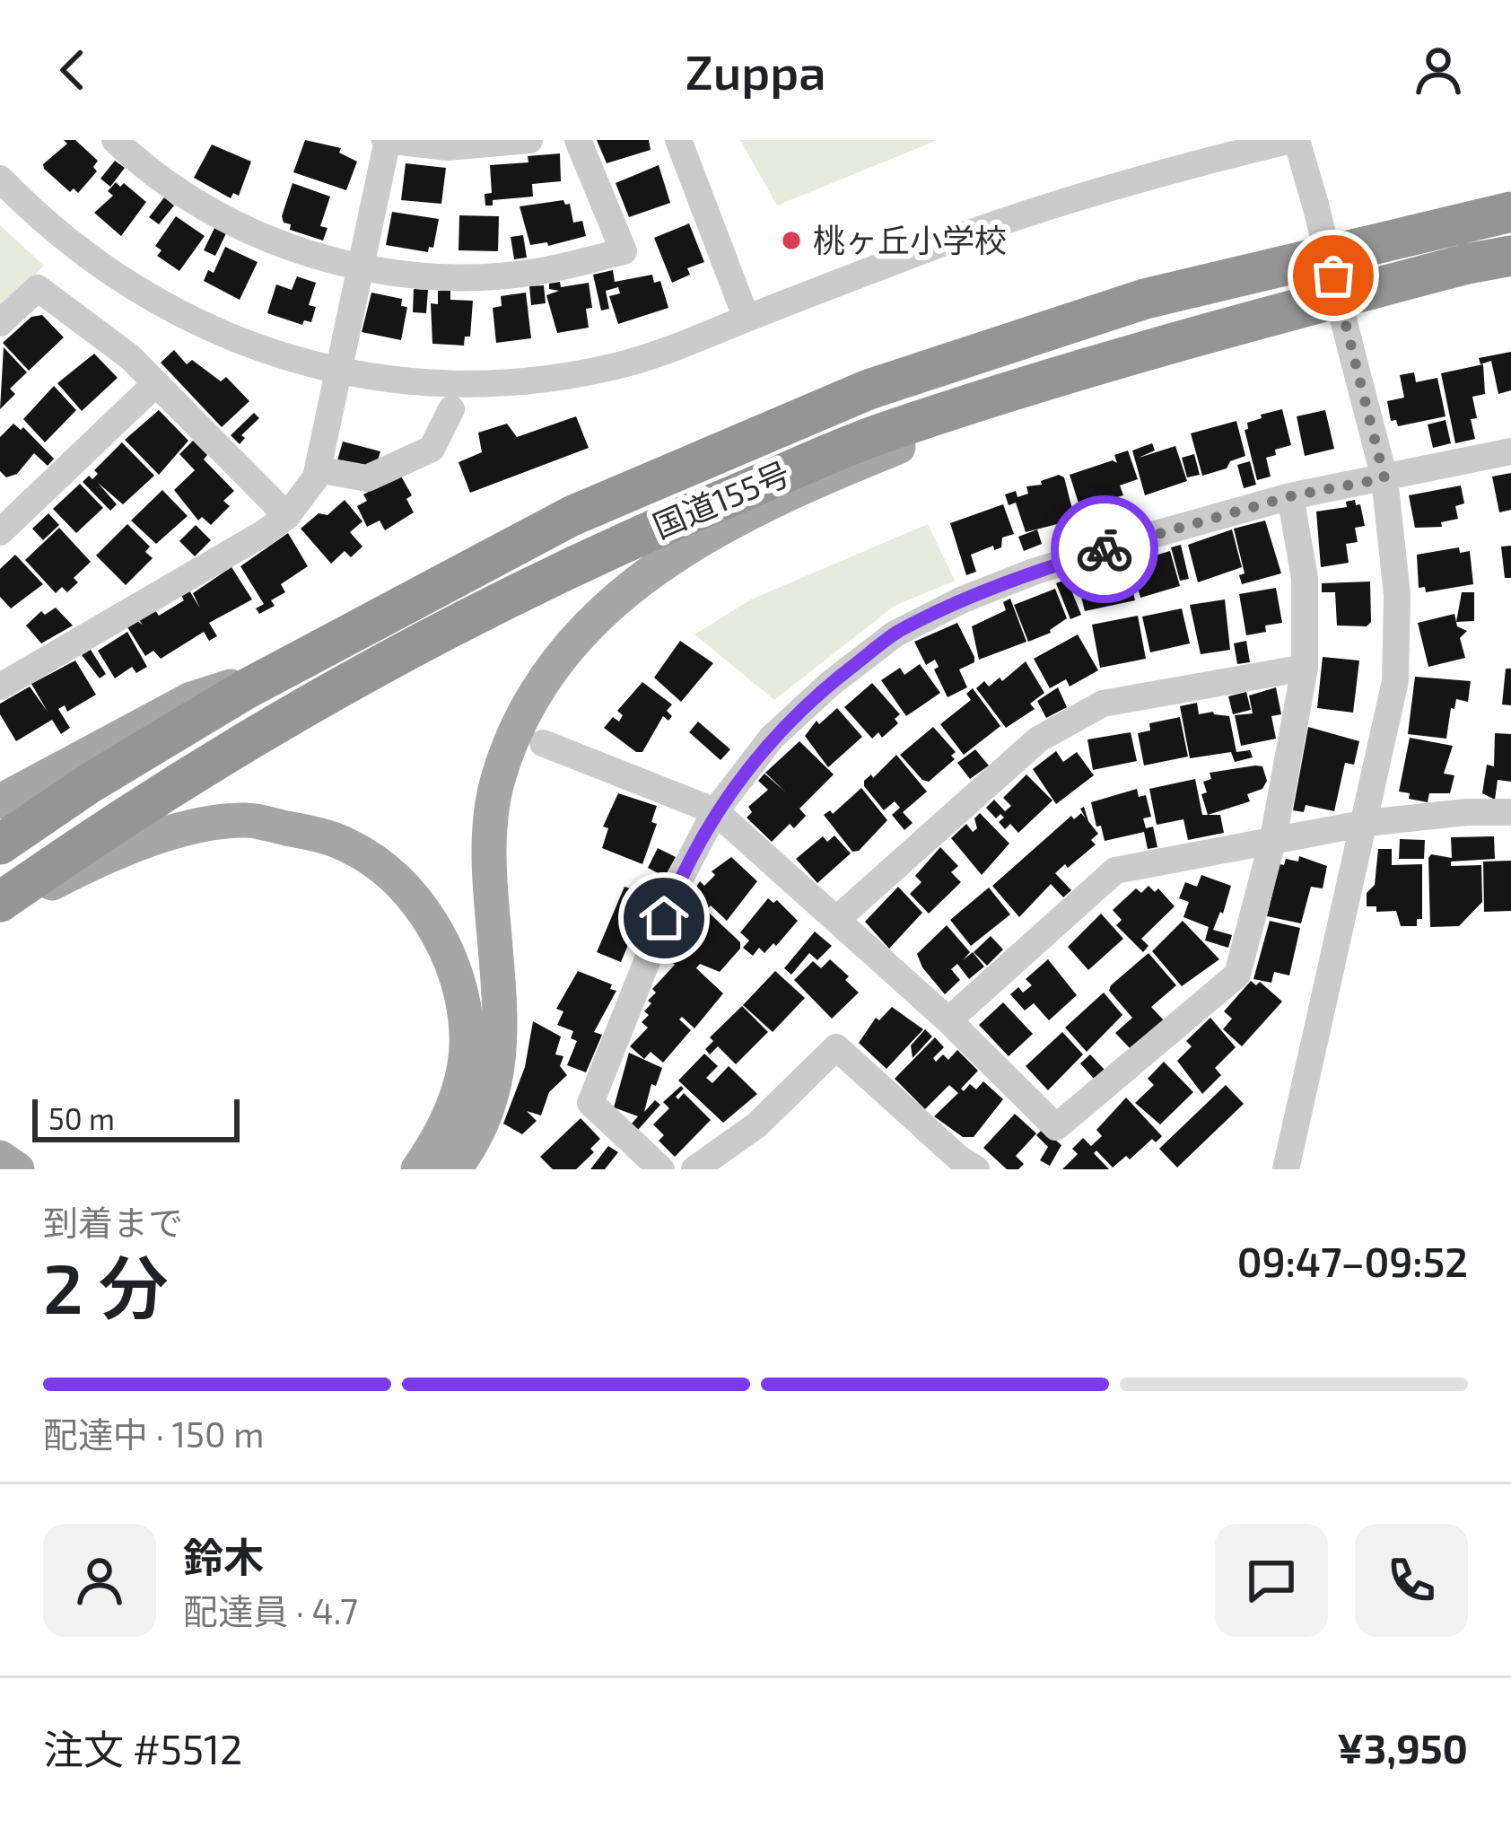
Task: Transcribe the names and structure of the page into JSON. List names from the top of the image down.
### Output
{
  "streets": {
    "highway": ["国道155号"]
  },
  "places": ["桃ヶ丘小学校"],
  "scale_bar": "50 m",
  "page": {
    "header": "Zuppa",
    "scale": "50 m",
    "heading": ["2 分", "到着まで", "09:47–09:52"],
    "panel": [
      "鈴木",
      "配達員 · 4.7",
      "注文 #5512",
      "¥3,950"
    ],
    "bar": "配達中 · 150 m"
  }
}
